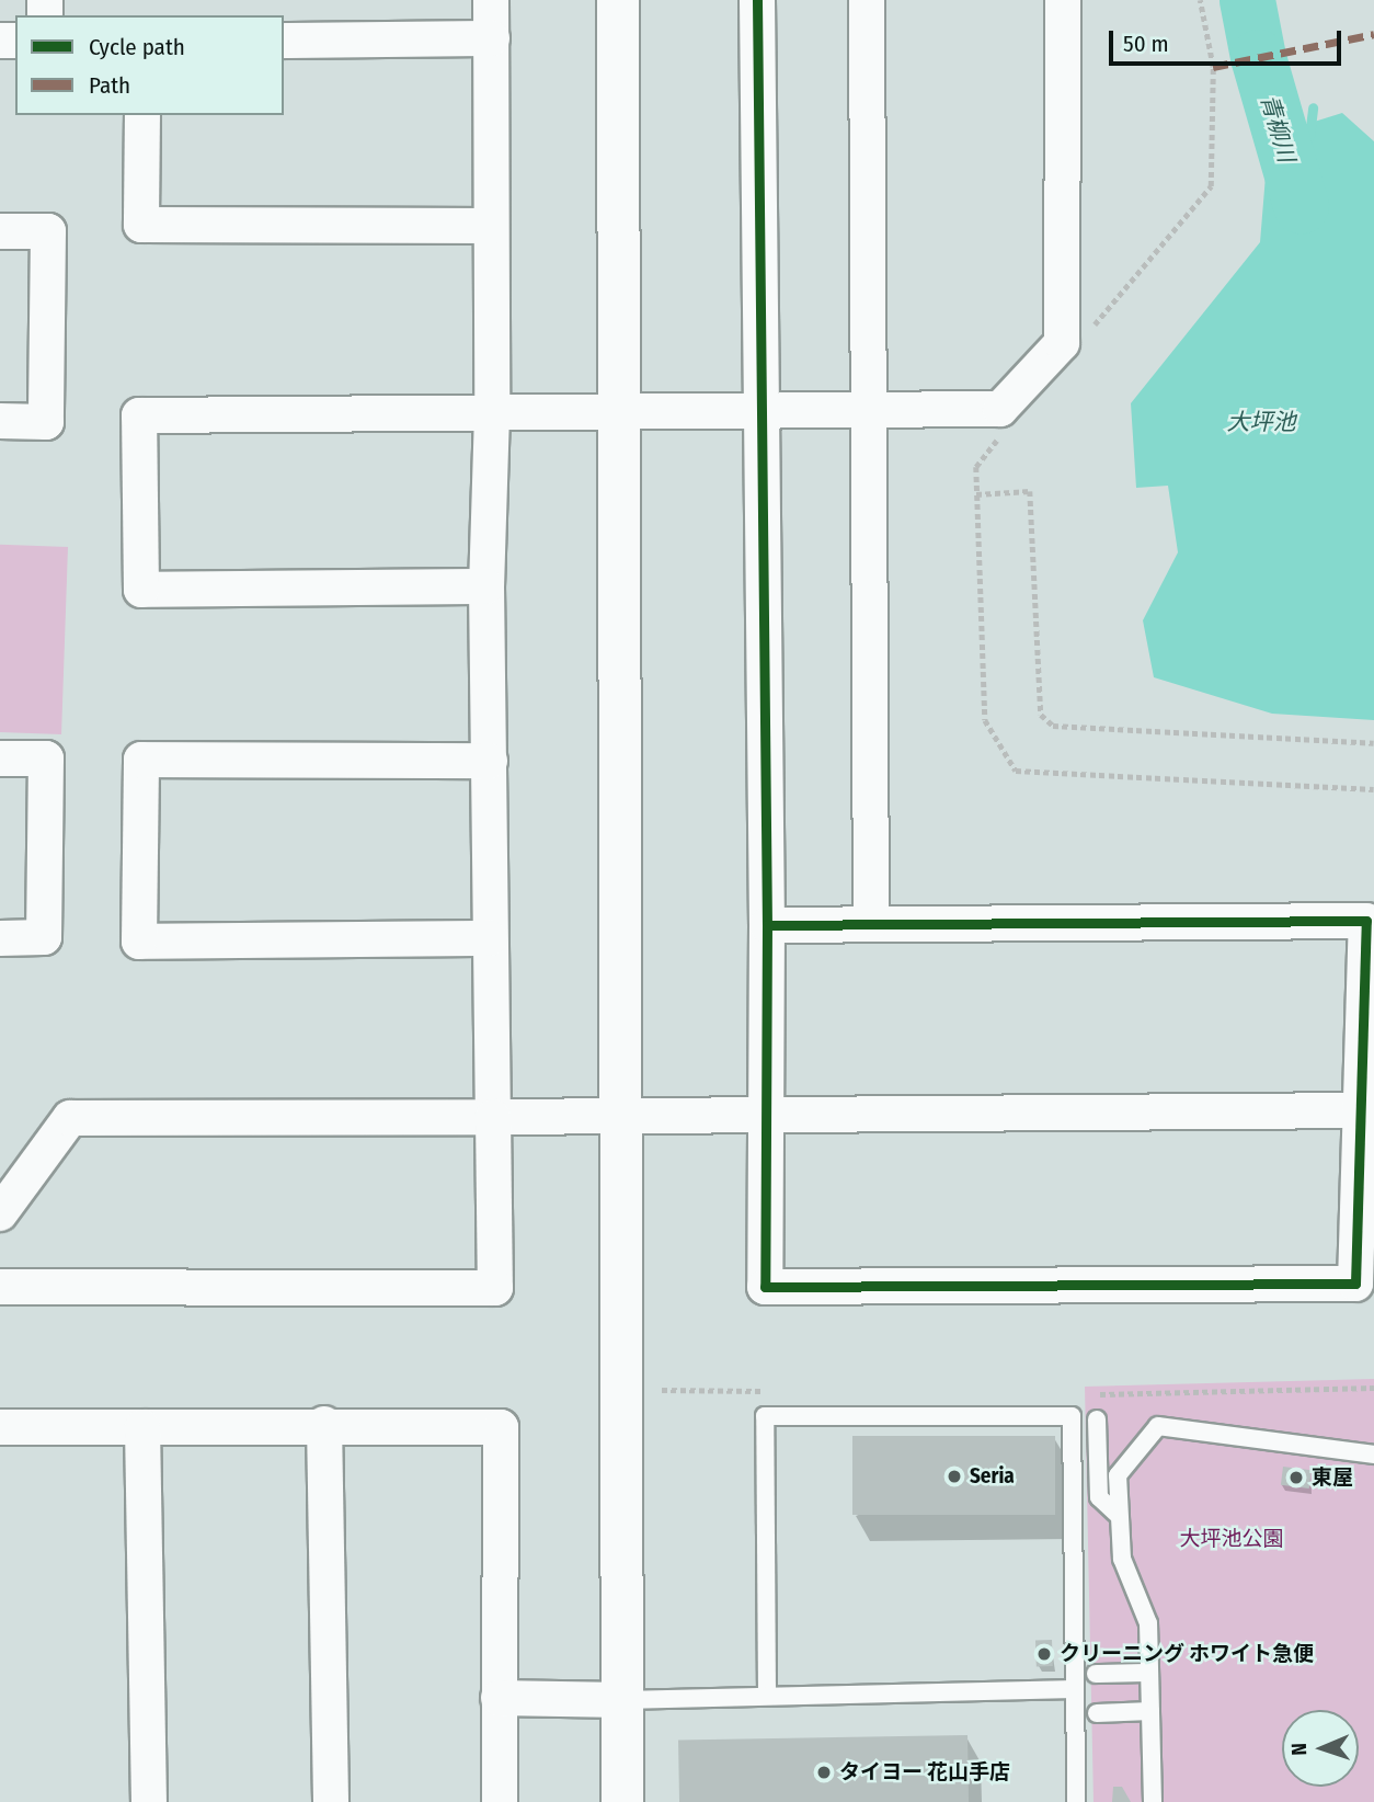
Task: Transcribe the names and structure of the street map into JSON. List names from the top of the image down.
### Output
{
  "water": ["青柳川", "大坪池"],
  "parks": ["大坪池公園"],
  "places": [
    "Seria",
    "東屋",
    "クリーニング ホワイト急便",
    "タイヨー 花山手店"
  ],
  "legend": ["Cycle path", "Path"],
  "scale_bar": "50 m",
  "north": "left"
}
